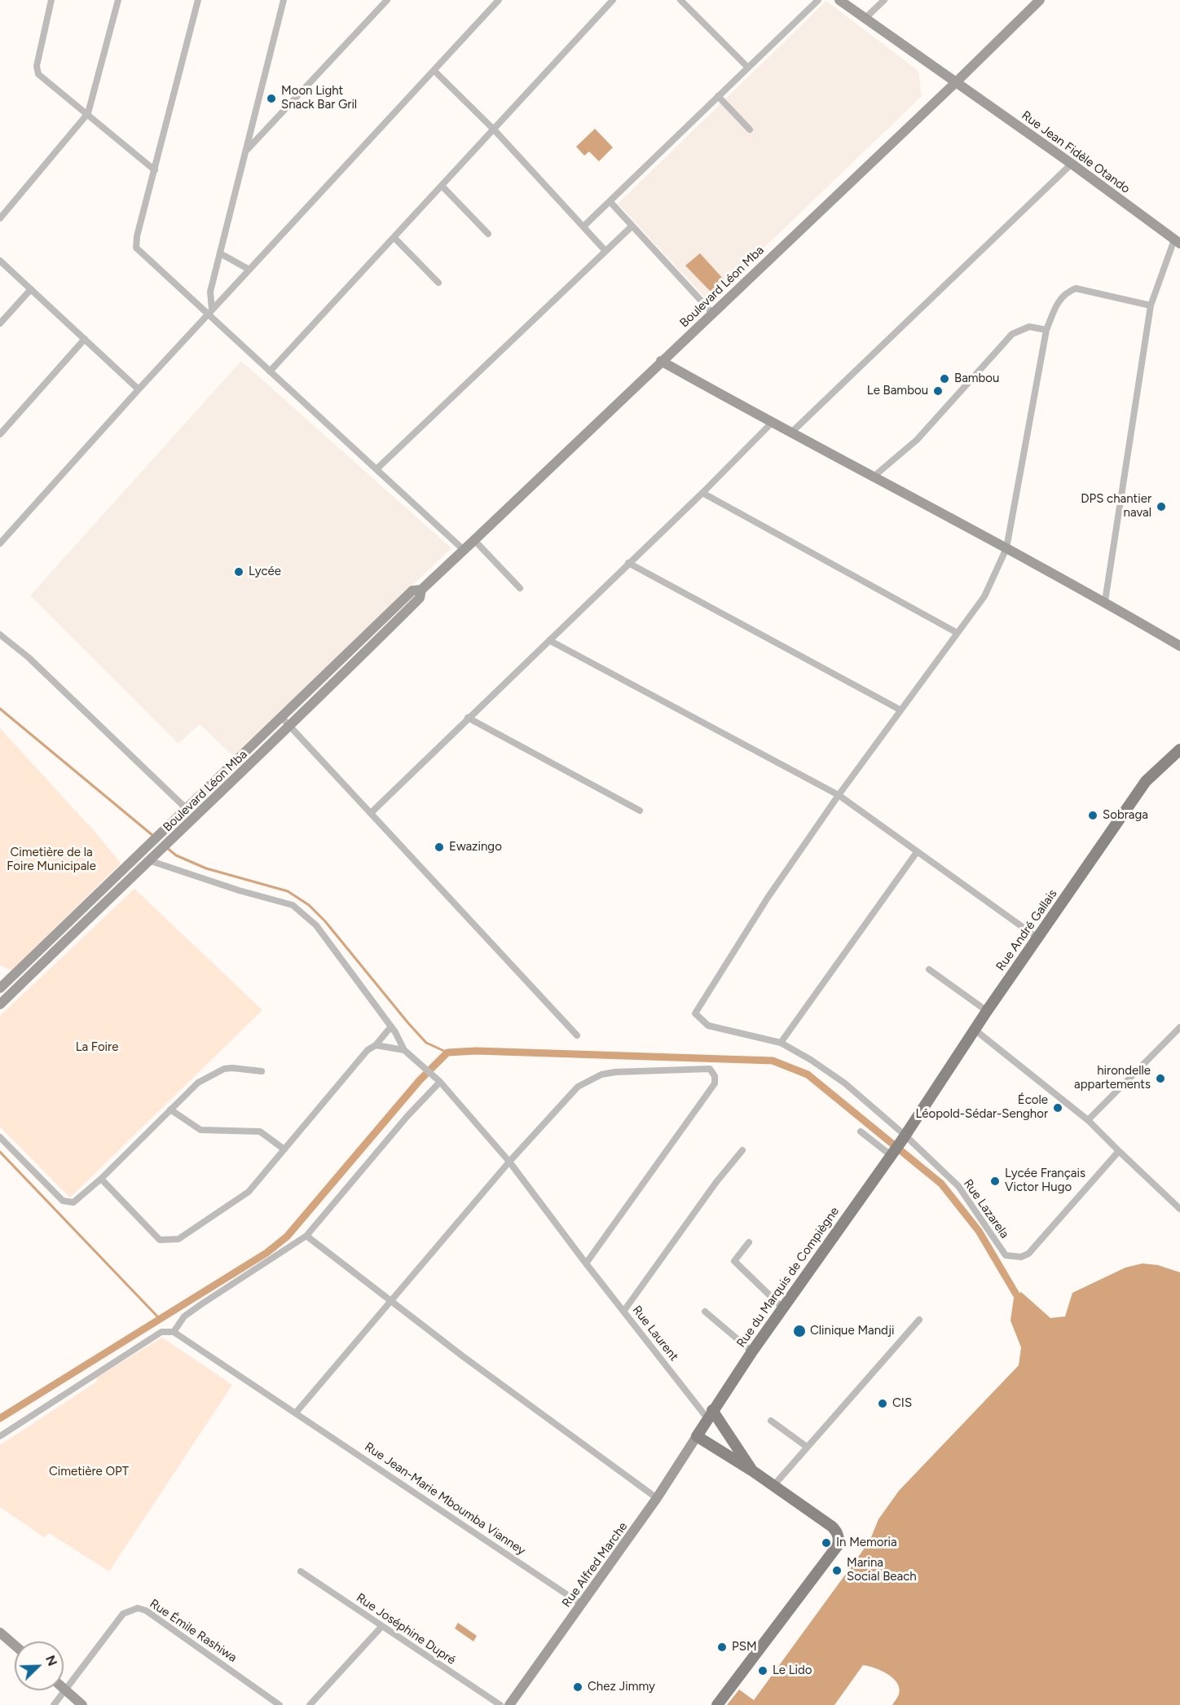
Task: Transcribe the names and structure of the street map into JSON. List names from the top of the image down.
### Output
{
  "streets": {
    "main road": ["Rue André Gallais", "Rue du Marquis de Compiègne"],
    "street": [
      "Rue Jean Fidèle Otando",
      "Boulevard Léon Mba",
      "Rue Lazarela",
      "Rue Laurent",
      "Rue Jean-Marie Mboumba Vianney",
      "Rue Alfred Marche",
      "Rue Joséphine Dupré",
      "Rue Émile Rashiwa"
    ]
  },
  "crossings": [
    ["Rue Jean Fidèle Otando", "Boulevard Léon Mba"],
    ["Boulevard Léon Mba", "Rue Laurent"],
    ["Rue André Gallais", "Rue Lazarela"],
    ["Rue André Gallais", "Rue du Marquis de Compiègne"],
    ["Rue Lazarela", "Rue du Marquis de Compiègne"],
    ["Rue du Marquis de Compiègne", "Rue Laurent"],
    ["Rue du Marquis de Compiègne", "Rue Alfred Marche"],
    ["Rue Jean-Marie Mboumba Vianney", "Rue Alfred Marche"]
  ],
  "parks": ["Cimetière de la Foire Municipale", "La Foire", "Cimetière OPT"],
  "places": [
    "Moon Light Snack Bar Gril",
    "Bambou",
    "Le Bambou",
    "DPS chantier naval",
    "Lycée",
    "Sobraga",
    "Ewazingo",
    "hirondelle appartements",
    "École Léopold-Sédar-Senghor",
    "Lycée Français Victor Hugo",
    "Clinique Mandji",
    "CIS",
    "In Memoria",
    "Marina Social Beach",
    "PSM",
    "Le Lido",
    "Chez Jimmy"
  ],
  "north": "top right"
}
